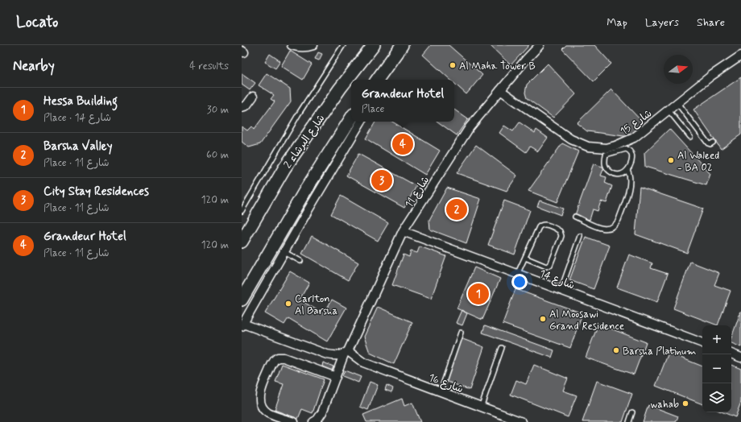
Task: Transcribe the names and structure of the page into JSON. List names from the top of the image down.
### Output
{
  "streets": {
    "street": [
      "شارع 15",
      "شارع البرشاء 2",
      "شارع 11",
      "شارع 14",
      "شارع 16"
    ]
  },
  "crossings": [
    ["شارع 15", "شارع 11"],
    ["شارع 11", "شارع 14"],
    ["شارع 11", "شارع 16"]
  ],
  "places": [
    "Al Maha Tower B",
    "Al Waleed - BA 02",
    "Carlton Al Barsha",
    "Al Moosawi Grand Residence",
    "Barsha Platinum",
    "wahab"
  ],
  "north": "right",
  "page": {
    "header": "Locato",
    "nav": ["Map", "Layers", "Share"],
    "heading": ["Nearby", "4 results"],
    "popup": ["Grandeur Hotel", "Place"],
    "list": [
      {
        "mark": "1",
        "name": "Hessa Building",
        "note": "Place · شارع 14",
        "value": "30 m"
      },
      {
        "mark": "2",
        "name": "Barsha Valley",
        "note": "Place · شارع 11",
        "value": "60 m"
      },
      {
        "mark": "3",
        "name": "City Stay Residences",
        "note": "Place · شارع 11",
        "value": "120 m"
      },
      {
        "mark": "4",
        "name": "Grandeur Hotel",
        "note": "Place · شارع 11",
        "value": "120 m"
      }
    ],
    "pins": [
      "4",
      "3",
      "2",
      "1"
    ],
    "map_buttons": ["+", "−"]
  }
}
